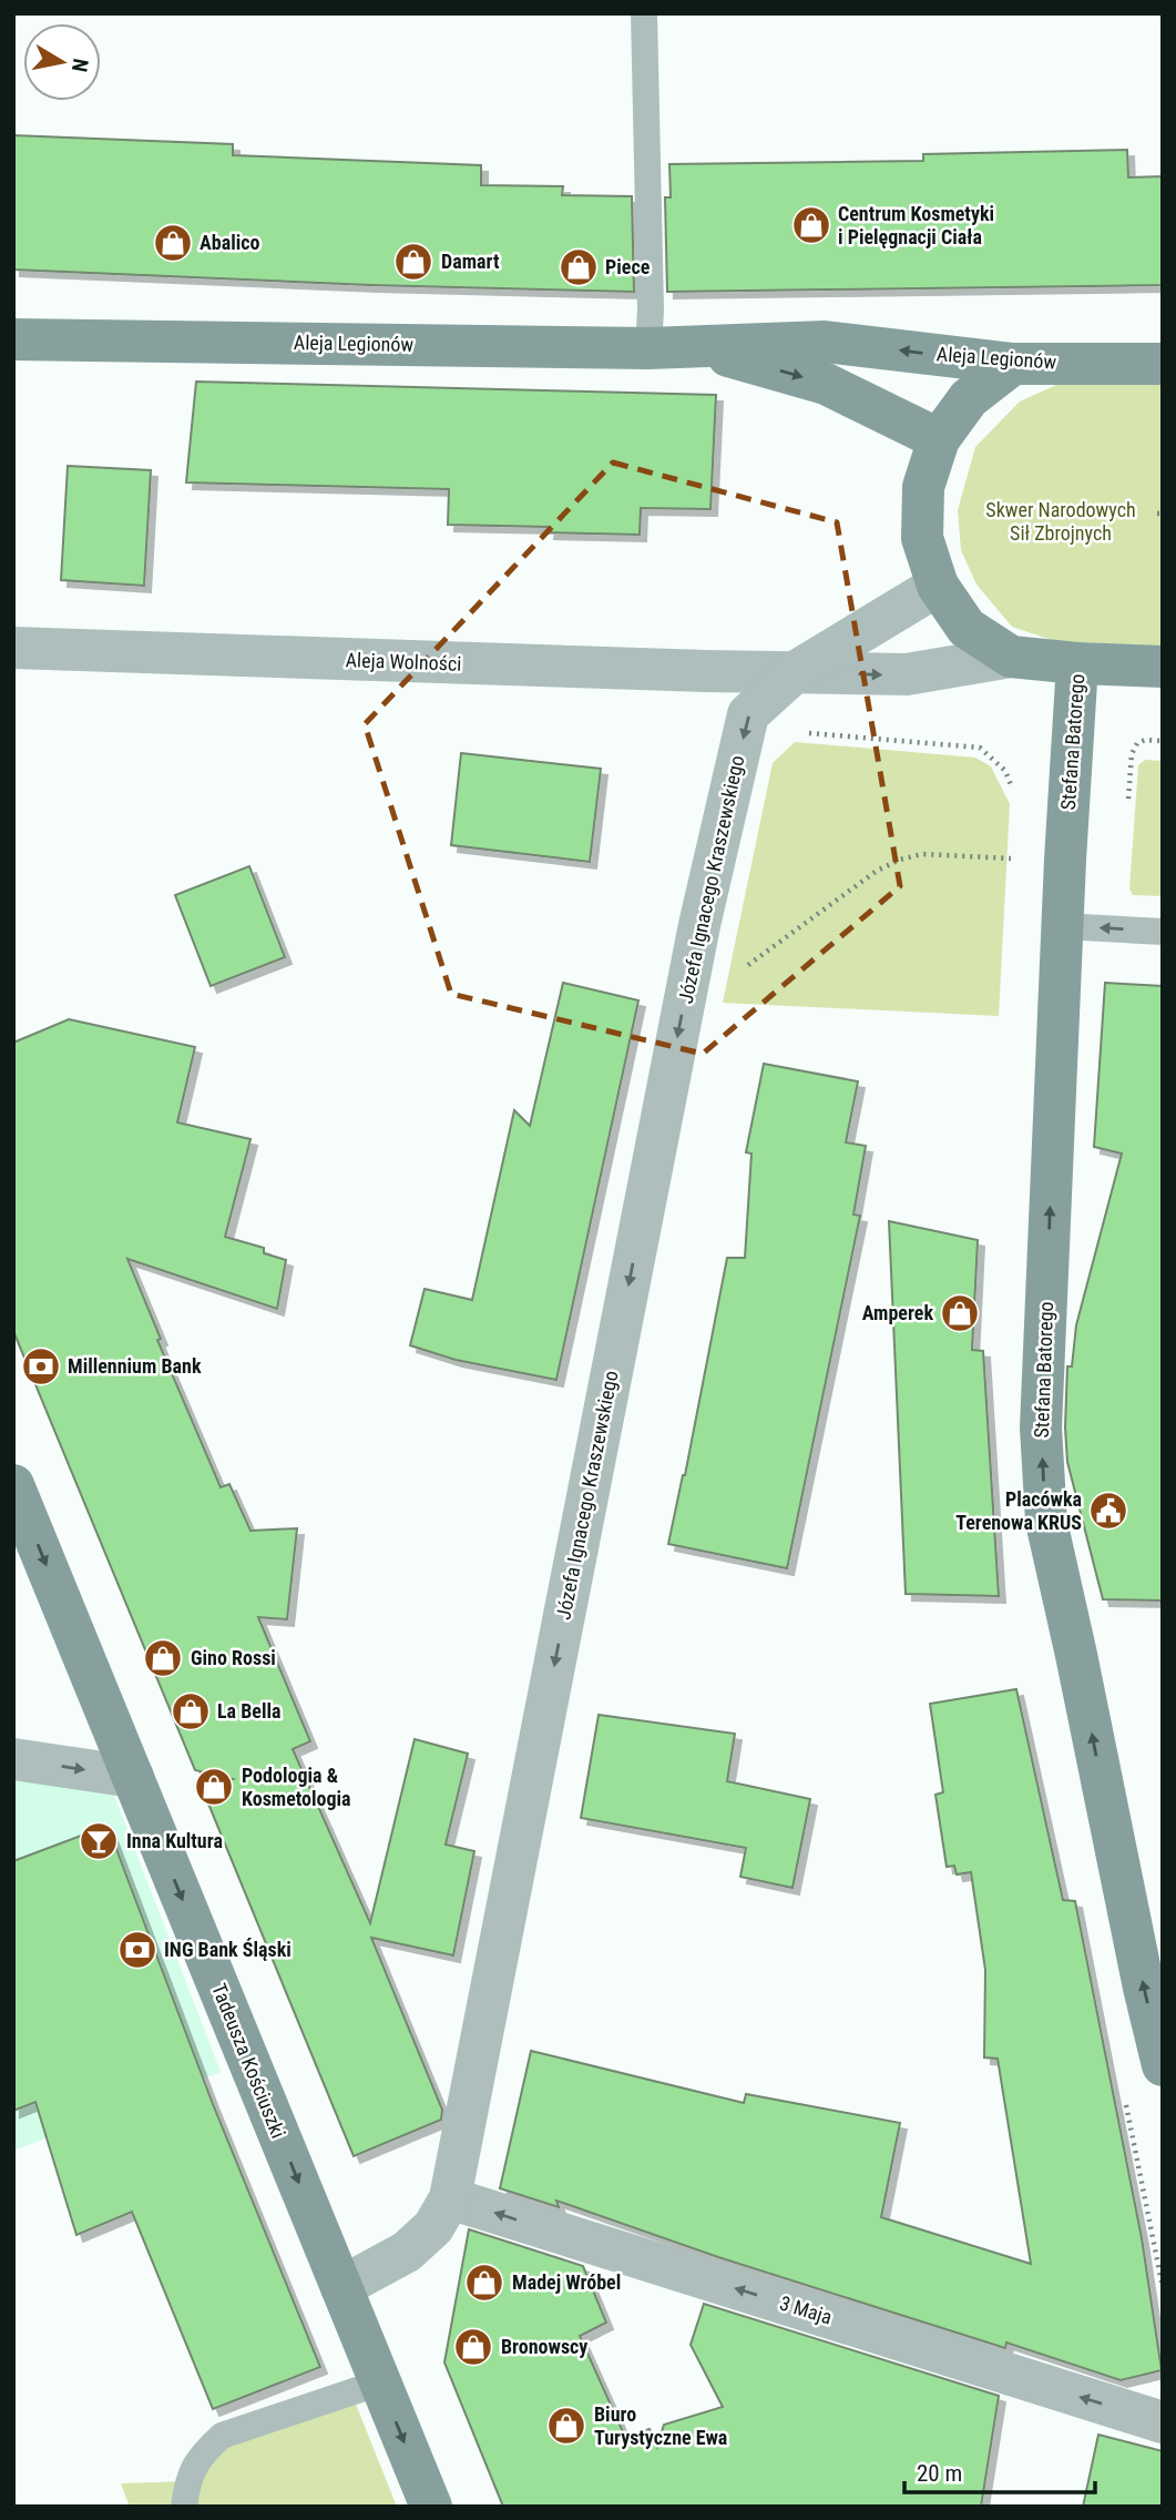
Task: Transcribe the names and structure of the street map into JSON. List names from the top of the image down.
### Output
{
  "streets": {
    "street": [
      "Aleja Legionów",
      "Aleja Wolności",
      "Stefana Batorego",
      "Józefa Ignacego Kraszewskiego",
      "Tadeusza Kościuszki",
      "3 Maja"
    ]
  },
  "crossings": [
    ["Aleja Wolności", "Józefa Ignacego Kraszewskiego"],
    ["Józefa Ignacego Kraszewskiego", "Tadeusza Kościuszki"],
    ["Józefa Ignacego Kraszewskiego", "3 Maja"]
  ],
  "one_way": [
    "Stefana Batorego",
    "Józefa Ignacego Kraszewskiego",
    "Tadeusza Kościuszki",
    "3 Maja"
  ],
  "parks": ["Skwer Narodowych Sił Zbrojnych"],
  "places": {
    "shop": [
      "Centrum Kosmetyki i Pielęgnacji Ciała",
      "Abalico",
      "Damart",
      "Piece",
      "Amperek",
      "Gino Rossi",
      "La Bella",
      "Podologia & Kosmetologia",
      "Madej Wróbel",
      "Bronowscy",
      "Biuro Turystyczne Ewa"
    ],
    "bank": ["Millennium Bank", "ING Bank Śląski"],
    "public building": ["Placówka Terenowa KRUS"],
    "bar": ["Inna Kultura"]
  },
  "scale_bar": "20 m",
  "north": "right"
}
